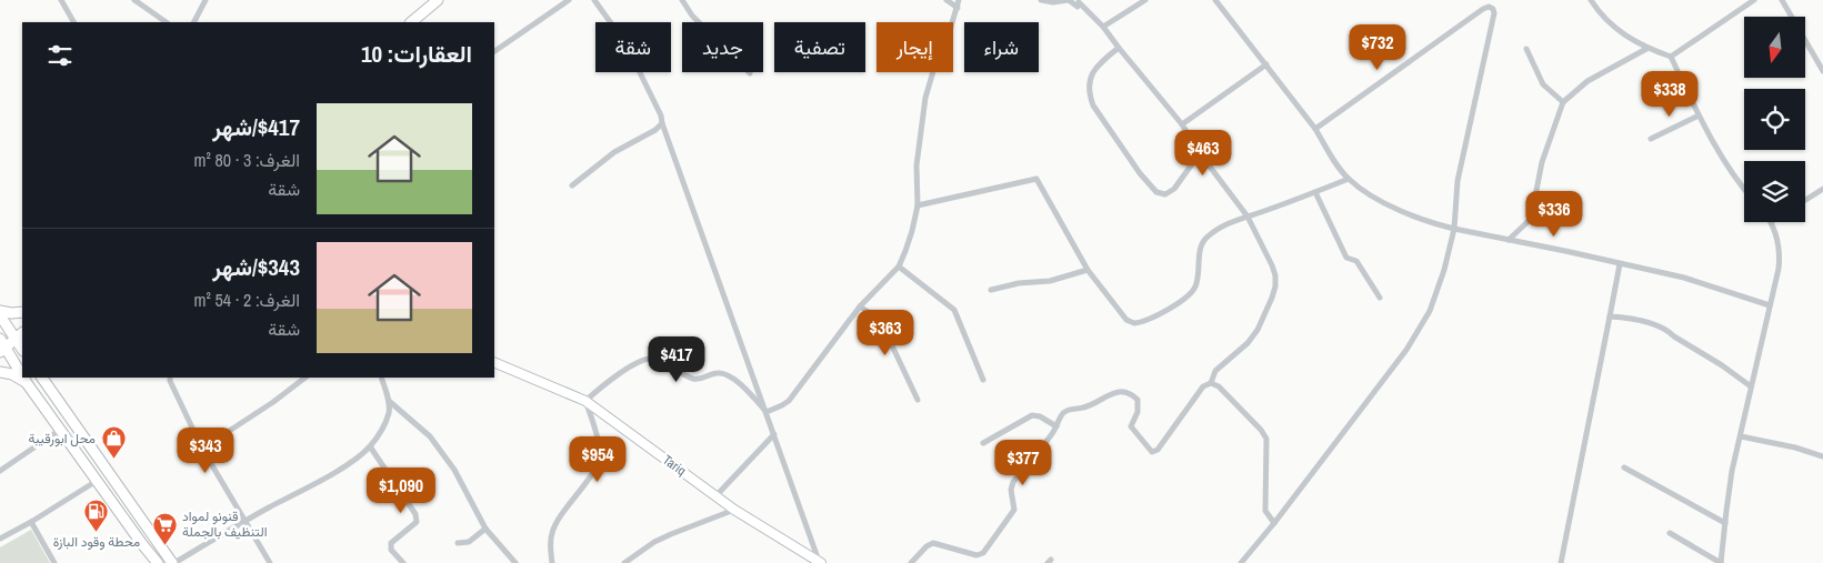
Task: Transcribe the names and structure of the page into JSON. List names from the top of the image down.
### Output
{
  "streets": {
    "main road": ["Tariq"]
  },
  "places": {
    "shop": ["محل ابورقيبة"],
    "fuel station": ["محطة وقود البازة"],
    "supermarket": ["قنونو لمواد التنظيف بالجملة"]
  },
  "north": "bottom",
  "page": {
    "chip": [
      "شراء",
      "إيجار",
      "تصفية",
      "جديد",
      "شقة"
    ],
    "heading": "العقارات: 10",
    "price": [
      "$732",
      "$338",
      "$463",
      "$336",
      "$363",
      "$417",
      "$343",
      "$954",
      "$377",
      "$1,090"
    ],
    "list": [
      {
        "name": "$417/شهر",
        "note": "الغرف: 3 · 80 m² · شقة"
      },
      {
        "name": "$343/شهر",
        "note": "الغرف: 2 · 54 m² · شقة"
      }
    ]
  }
}
